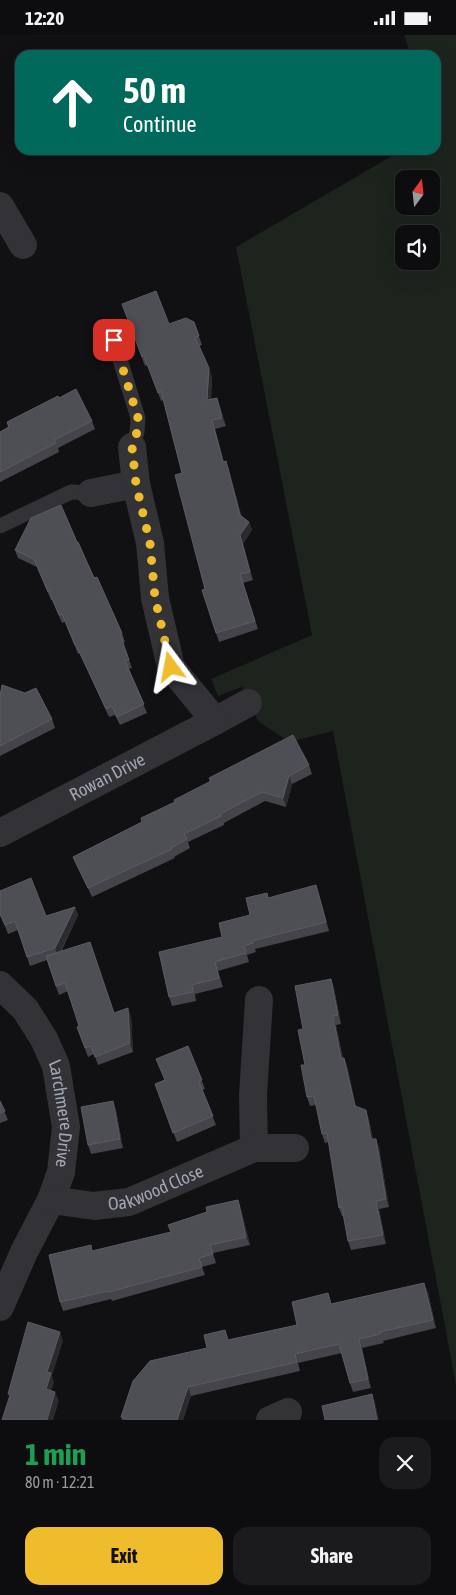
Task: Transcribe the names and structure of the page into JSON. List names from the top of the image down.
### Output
{
  "streets": {
    "street": ["Rowan Drive", "Larchmere Drive", "Oakwood Close"]
  },
  "crossings": [
    ["Larchmere Drive", "Oakwood Close"]
  ],
  "north": "top",
  "page": {
    "status": "12:20",
    "turn": ["50 m", "Continue"],
    "heading": ["1 min", "80 m · 12:21"],
    "buttons": ["Exit", "Share"]
  }
}
